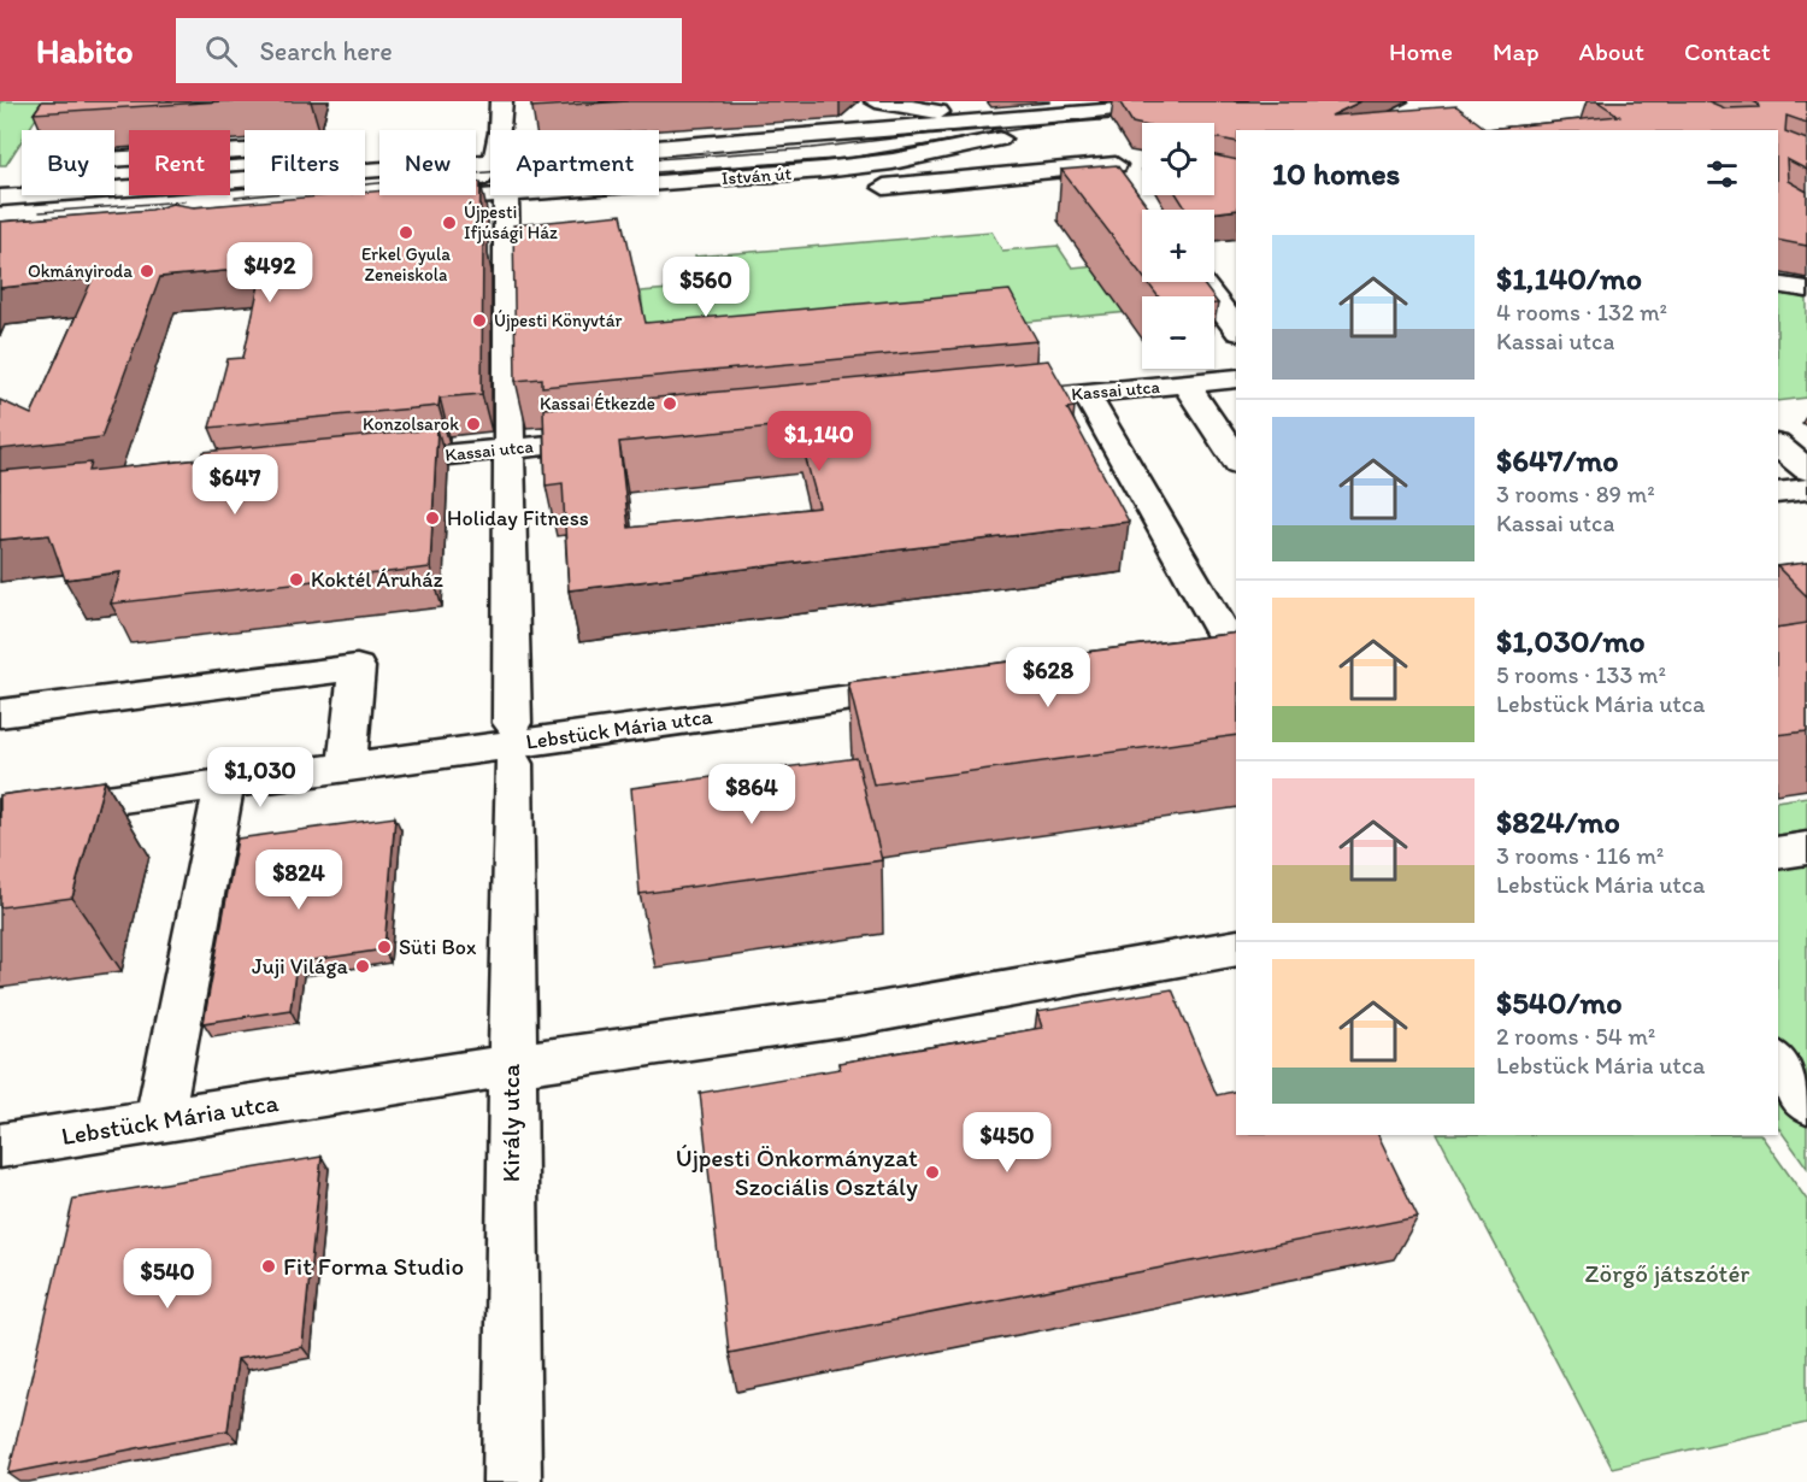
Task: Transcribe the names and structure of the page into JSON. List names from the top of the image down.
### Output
{
  "streets": {
    "street": [
      "István út",
      "Kassai utca",
      "Lebstück Mária utca",
      "Király utca"
    ]
  },
  "crossings": [
    ["István út", "Király utca"],
    ["Kassai utca", "Király utca"],
    ["Lebstück Mária utca", "Király utca"]
  ],
  "parks": ["Zörgő játszótér"],
  "places": [
    "Újpesti Ifjúsági Ház",
    "Erkel Gyula Zeneiskola",
    "Okmányiroda",
    "Újpesti Könyvtár",
    "Kassai Étkezde",
    "Konzolsarok",
    "Holiday Fitness",
    "Koktél Áruház",
    "Süti Box",
    "Juji Világa",
    "Újpesti Önkormányzat Szociális Osztály",
    "Fit Forma Studio"
  ],
  "page": {
    "header": "Habito",
    "search": "Search here",
    "nav": [
      "Home",
      "Map",
      "About",
      "Contact"
    ],
    "map_buttons": ["+", "−"],
    "chip": [
      "Buy",
      "Rent",
      "Filters",
      "New",
      "Apartment"
    ],
    "heading": "10 homes",
    "list": [
      {
        "name": "$1,140/mo",
        "note": "4 rooms · 132 m² · Kassai utca"
      },
      {
        "name": "$647/mo",
        "note": "3 rooms · 89 m² · Kassai utca"
      },
      {
        "name": "$1,030/mo",
        "note": "5 rooms · 133 m² · Lebstück Mária utca"
      },
      {
        "name": "$824/mo",
        "note": "3 rooms · 116 m² · Lebstück Mária utca"
      },
      {
        "name": "$540/mo",
        "note": "2 rooms · 54 m² · Lebstück Mária utca"
      }
    ],
    "price": [
      "$492",
      "$560",
      "$1,140",
      "$647",
      "$628",
      "$1,030",
      "$864",
      "$824",
      "$450",
      "$540"
    ]
  }
}
